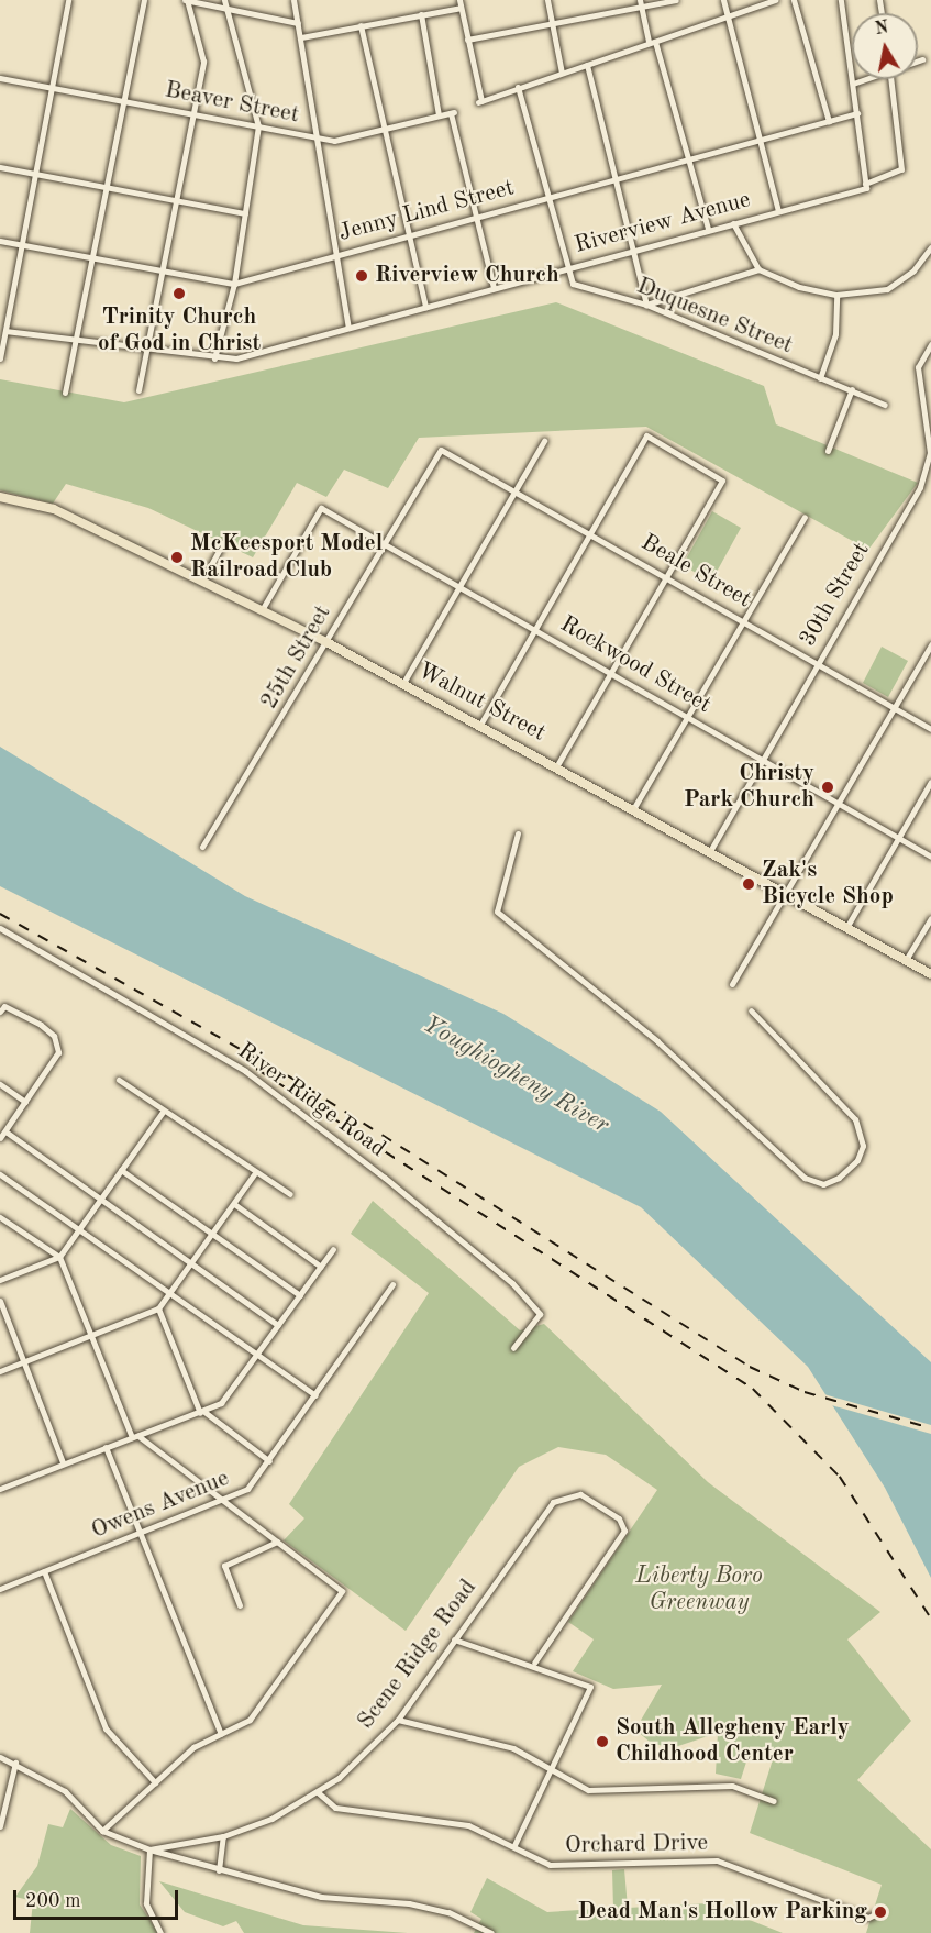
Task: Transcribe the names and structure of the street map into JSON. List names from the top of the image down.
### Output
{
  "streets": {
    "main road": ["Walnut Street"],
    "street": [
      "Beaver Street",
      "Jenny Lind Street",
      "Riverview Avenue",
      "Duquesne Street",
      "Beale Street",
      "30th Street",
      "25th Street",
      "Rockwood Street",
      "River Ridge Road",
      "Owens Avenue",
      "Scene Ridge Road",
      "Orchard Drive"
    ]
  },
  "crossings": [
    ["Beaver Street", "Jenny Lind Street"],
    ["Riverview Avenue", "Duquesne Street"],
    ["Beale Street", "30th Street"],
    ["Beale Street", "25th Street"],
    ["30th Street", "Rockwood Street"],
    ["30th Street", "Walnut Street"],
    ["25th Street", "Rockwood Street"],
    ["25th Street", "Walnut Street"],
    ["Rockwood Street", "Walnut Street"],
    ["Scene Ridge Road", "Orchard Drive"]
  ],
  "water": ["Youghiogheny River"],
  "parks": ["Liberty Boro Greenway"],
  "places": [
    "Riverview Church",
    "Trinity Church of God in Christ",
    "McKeesport Model Railroad Club",
    "Christy Park Church",
    "Zak's Bicycle Shop",
    "South Allegheny Early Childhood Center",
    "Dead Man's Hollow Parking"
  ],
  "scale_bar": "200 m",
  "north": "top"
}
